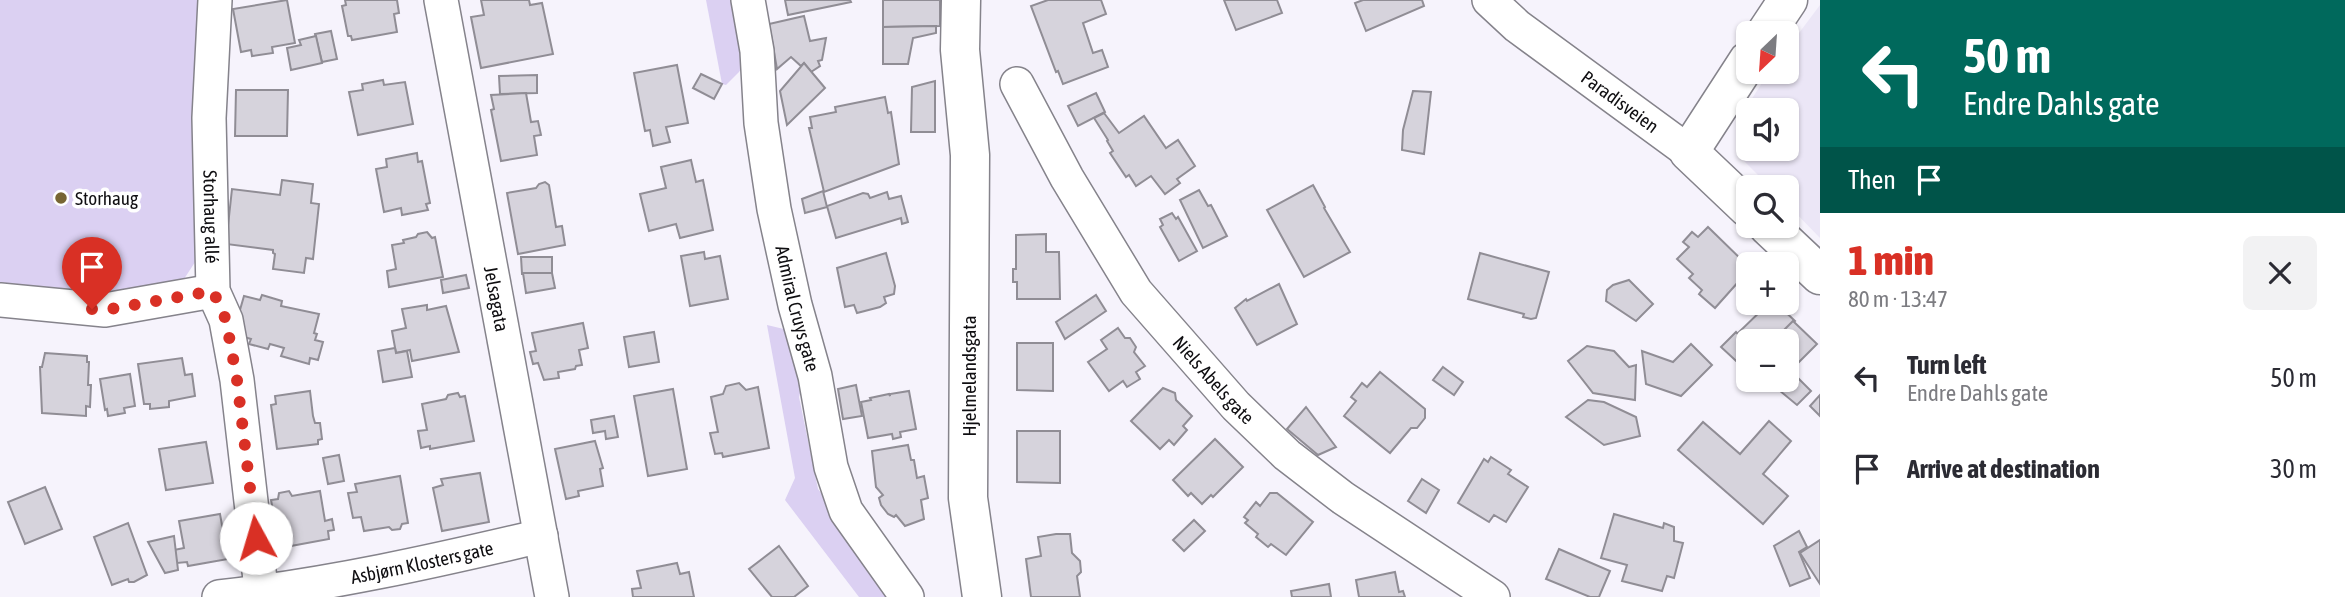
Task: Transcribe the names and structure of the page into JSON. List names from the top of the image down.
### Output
{
  "streets": {
    "street": [
      "Paradisveien",
      "Storhaug allé",
      "Jelsagata",
      "Admiral Cruys gate",
      "Hjelmelandsgata",
      "Niels Abels gate",
      "Asbjørn Klosters gate"
    ]
  },
  "crossings": [
    ["Storhaug allé", "Asbjørn Klosters gate"],
    ["Jelsagata", "Asbjørn Klosters gate"]
  ],
  "places": ["Storhaug"],
  "north": "bottom left",
  "page": {
    "turn": ["50 m", "Endre Dahls gate"],
    "map_buttons": ["+", "−"],
    "then": "Then",
    "heading": ["1 min", "80 m · 13:47"],
    "list": [
      {
        "name": "Turn left",
        "note": "Endre Dahls gate",
        "value": "50 m"
      },
      {
        "name": "Arrive at destination",
        "value": "30 m"
      }
    ]
  }
}
